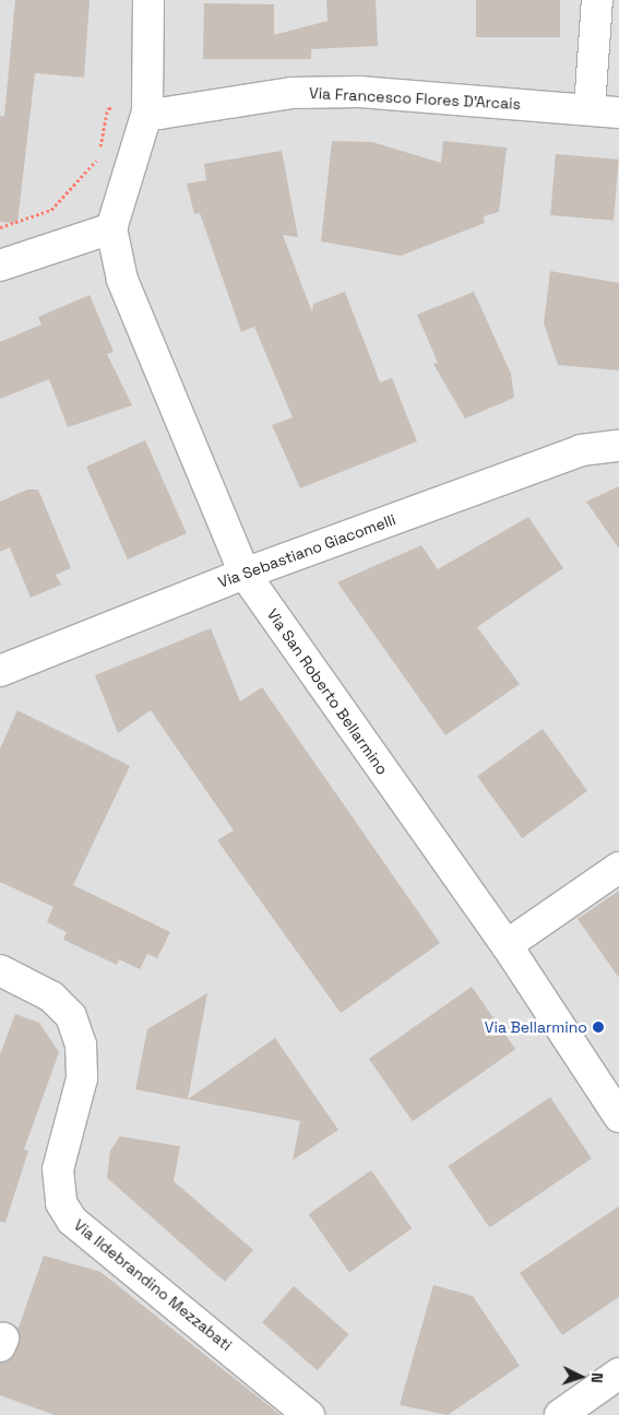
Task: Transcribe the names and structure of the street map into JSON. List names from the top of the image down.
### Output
{
  "streets": {
    "street": [
      "Via Francesco Flores D'Arcais",
      "Via Sebastiano Giacomelli",
      "Via San Roberto Bellarmino",
      "Via Ildebrandino Mezzabati"
    ]
  },
  "crossings": [
    ["Via Sebastiano Giacomelli", "Via San Roberto Bellarmino"]
  ],
  "places": ["Via Bellarmino"],
  "north": "right"
}
